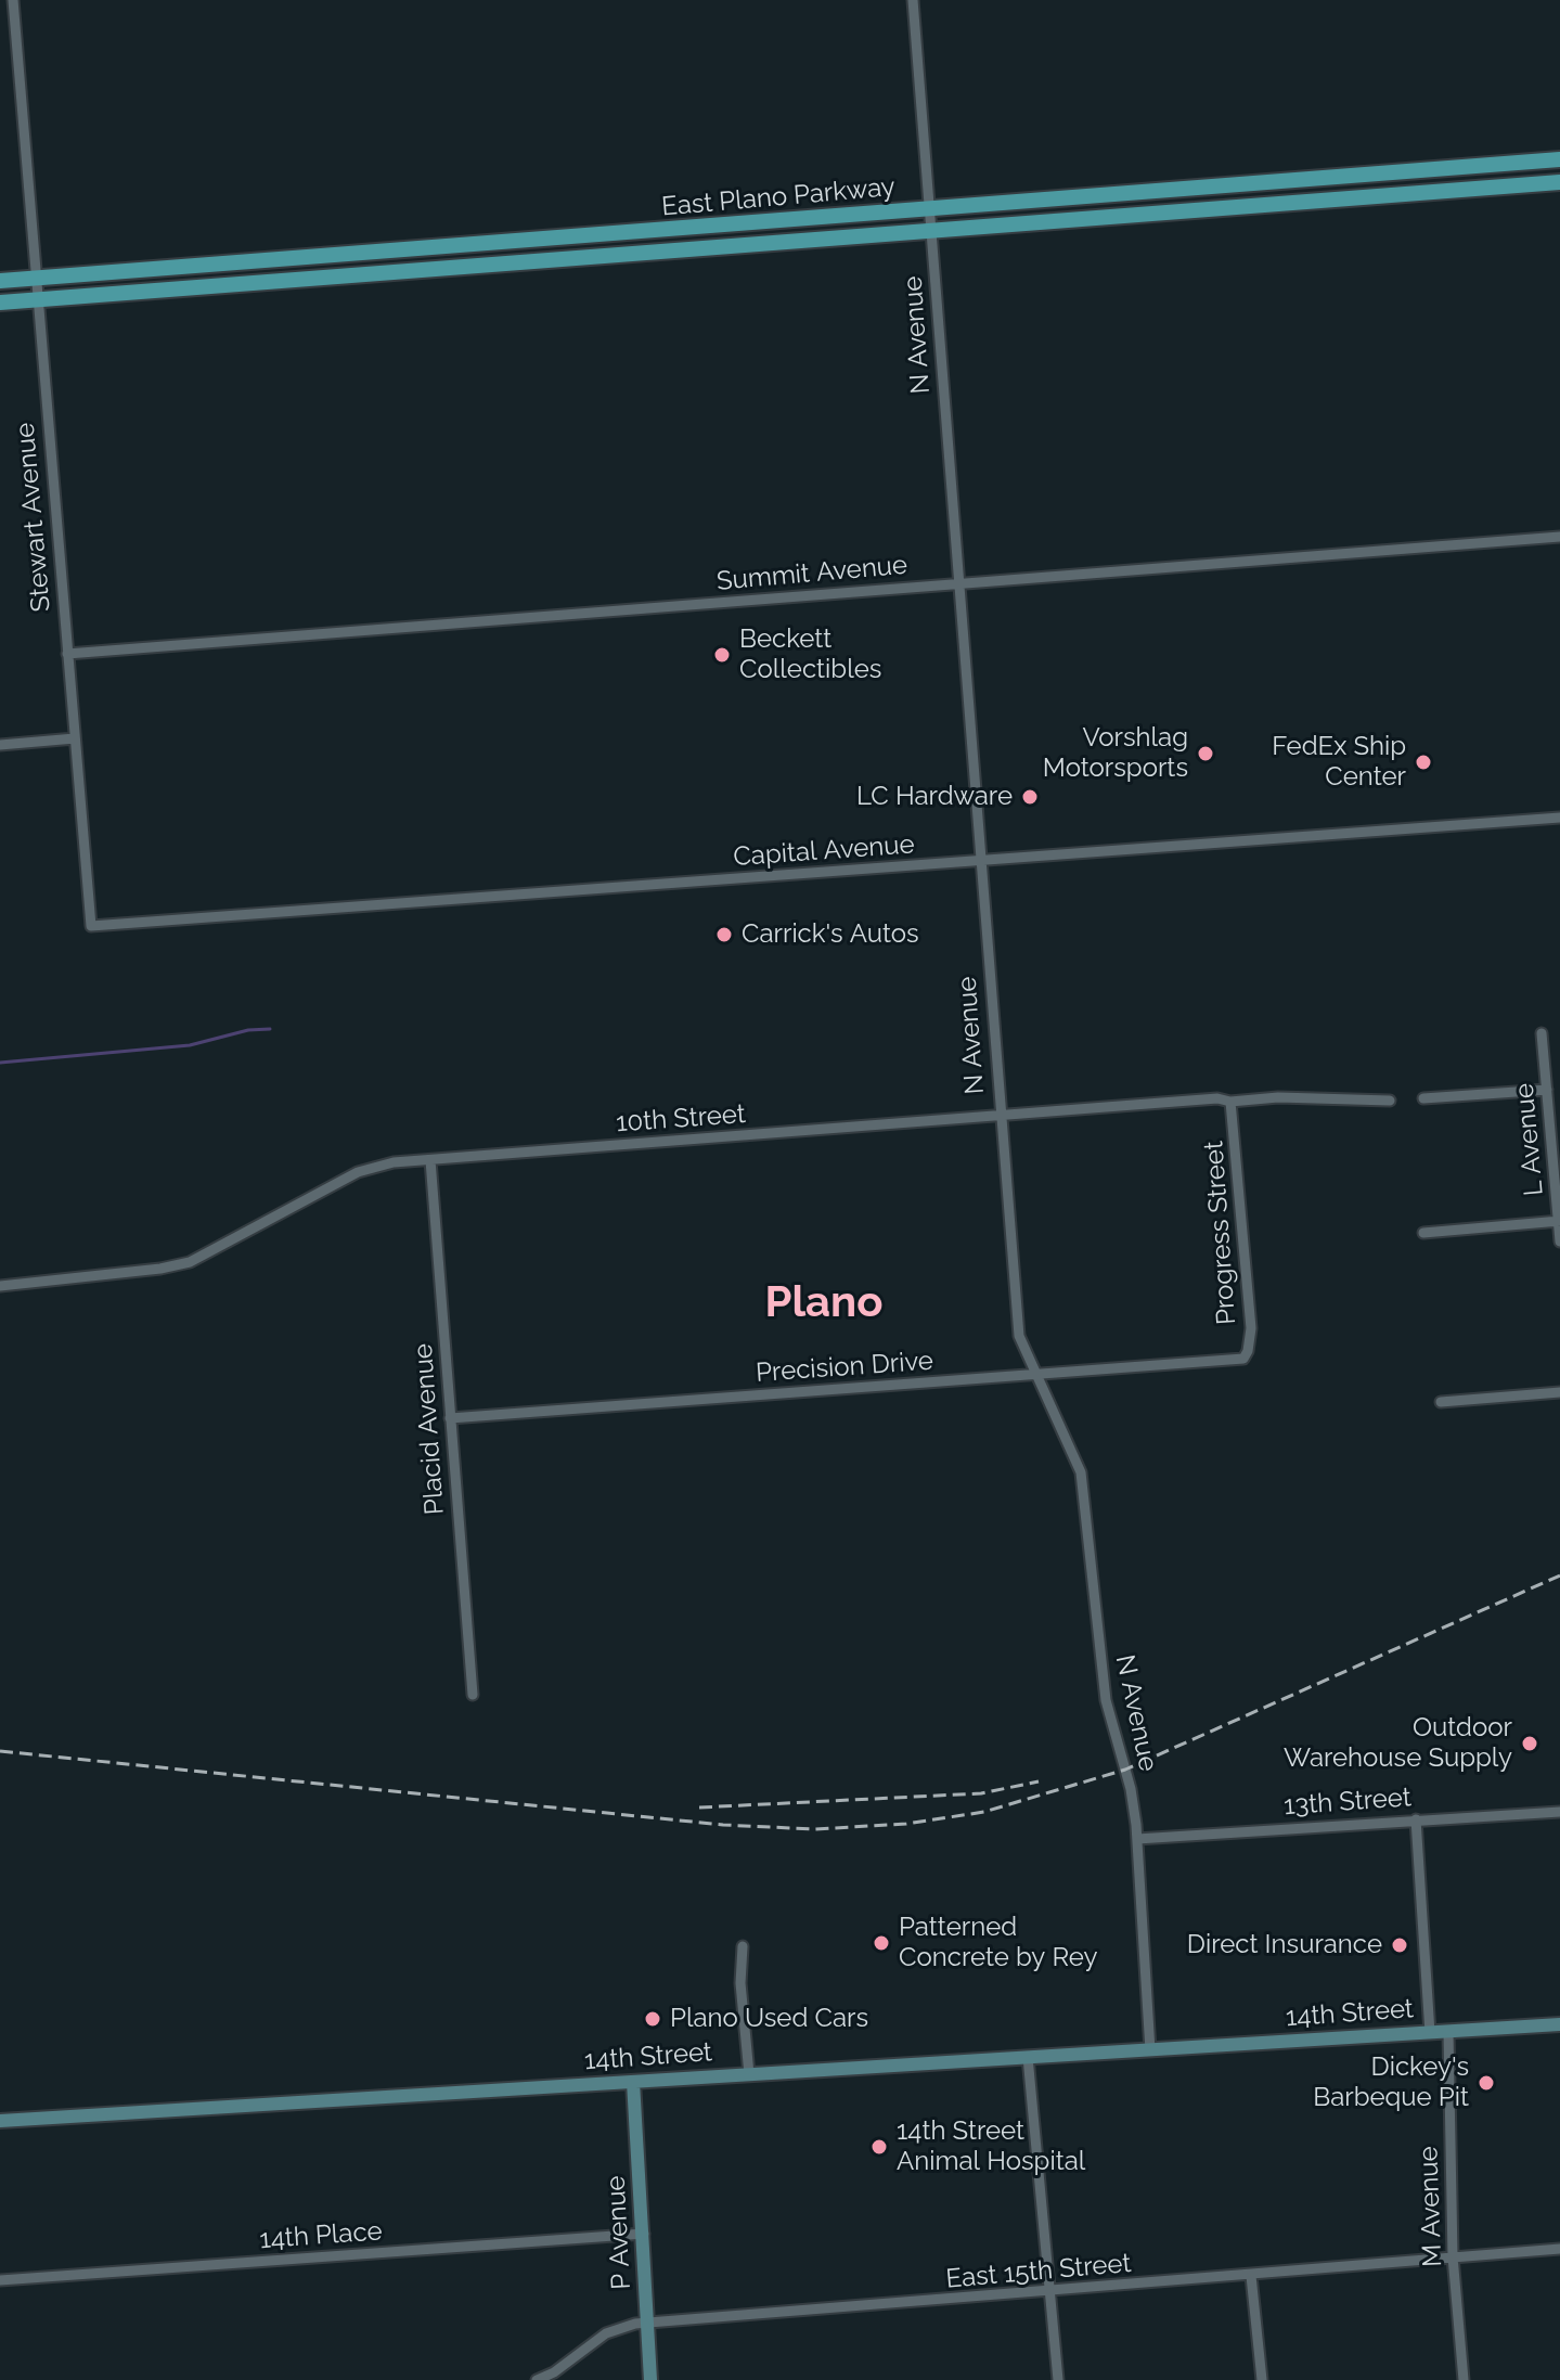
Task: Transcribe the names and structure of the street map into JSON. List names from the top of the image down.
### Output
{
  "streets": {
    "main road": ["East Plano Parkway", "14th Street", "P Avenue"],
    "street": [
      "N Avenue",
      "Stewart Avenue",
      "Summit Avenue",
      "Capital Avenue",
      "10th Street",
      "L Avenue",
      "Progress Street",
      "Precision Drive",
      "Placid Avenue",
      "13th Street",
      "M Avenue",
      "14th Place",
      "East 15th Street"
    ]
  },
  "crossings": [
    ["East Plano Parkway", "N Avenue"],
    ["East Plano Parkway", "Stewart Avenue"],
    ["N Avenue", "Summit Avenue"],
    ["N Avenue", "Capital Avenue"],
    ["N Avenue", "10th Street"],
    ["N Avenue", "Precision Drive"],
    ["N Avenue", "13th Street"],
    ["N Avenue", "14th Street"],
    ["Stewart Avenue", "Summit Avenue"],
    ["Stewart Avenue", "Capital Avenue"],
    ["10th Street", "Progress Street"],
    ["10th Street", "Placid Avenue"],
    ["Progress Street", "Precision Drive"],
    ["Precision Drive", "Placid Avenue"],
    ["14th Street", "M Avenue"],
    ["14th Street", "P Avenue"],
    ["M Avenue", "East 15th Street"],
    ["P Avenue", "14th Place"],
    ["P Avenue", "East 15th Street"]
  ],
  "districts": ["Plano"],
  "places": [
    "Beckett Collectibles",
    "Vorshlag Motorsports",
    "FedEx Ship Center",
    "LC Hardware",
    "Carrick's Autos",
    "Outdoor Warehouse Supply",
    "Patterned Concrete by Rey",
    "Direct Insurance",
    "Plano Used Cars",
    "Dickey's Barbeque Pit",
    "14th Street Animal Hospital"
  ]
}
